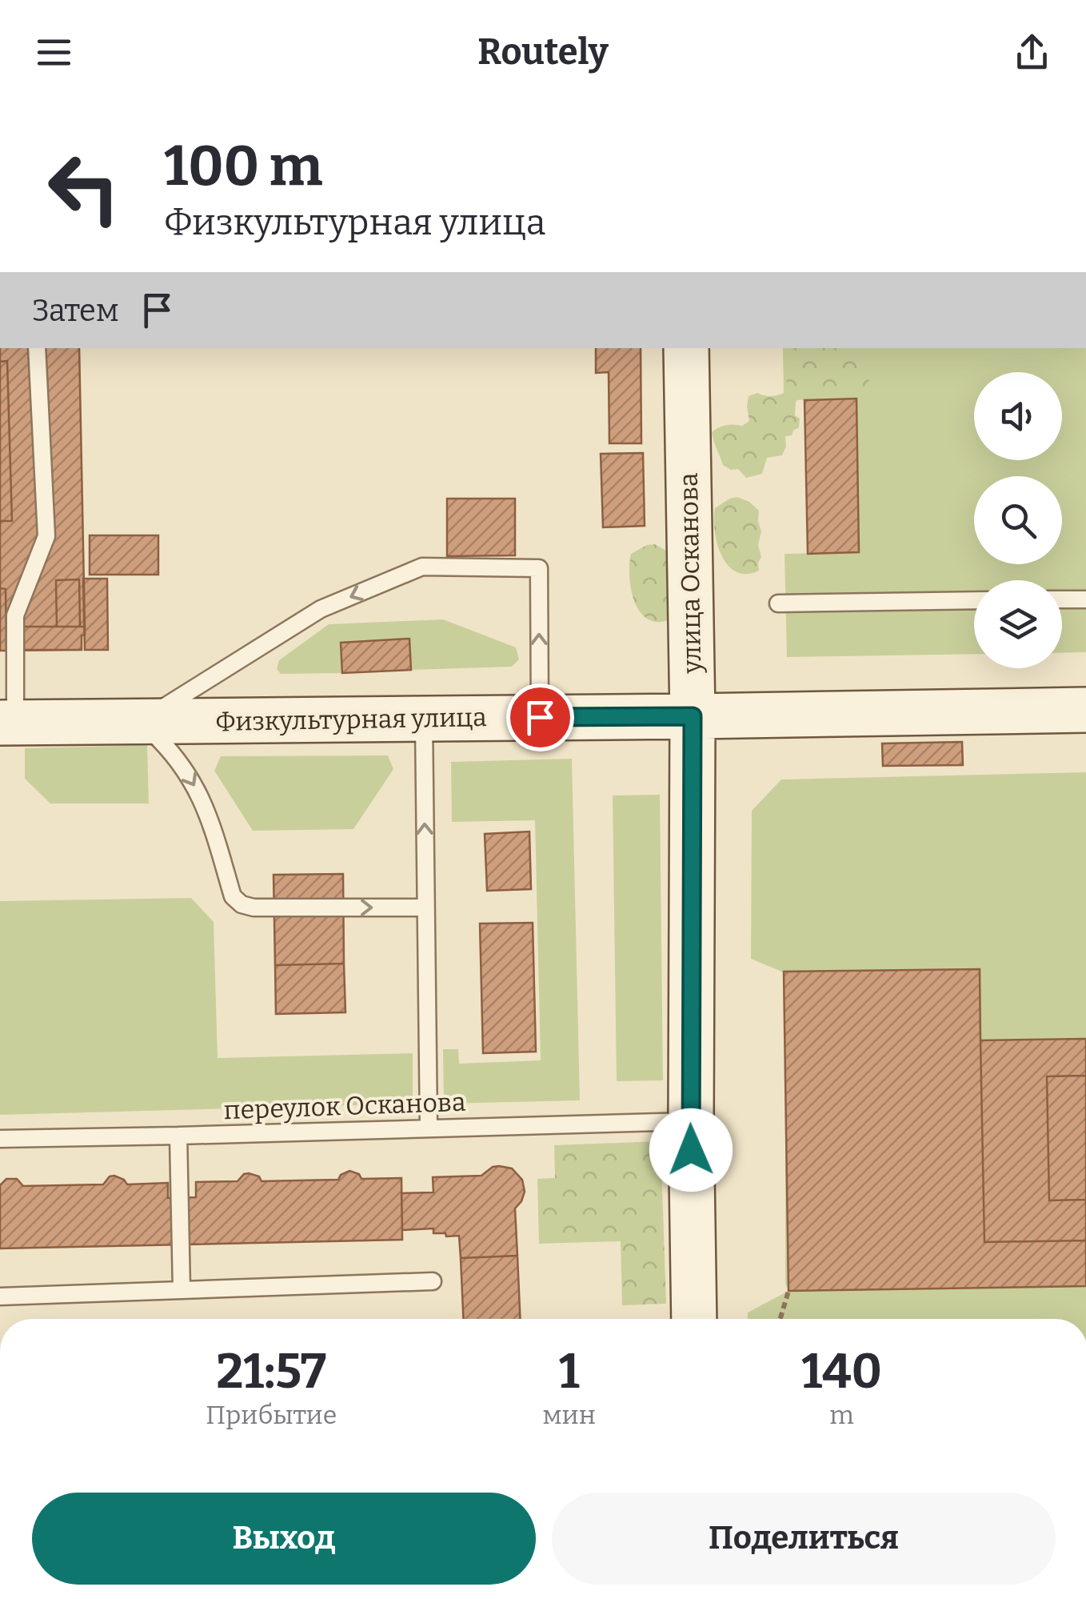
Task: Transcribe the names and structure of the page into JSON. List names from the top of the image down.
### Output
{
  "streets": {
    "main road": ["улица Осканова", "Физкультурная улица"],
    "lane": ["переулок Осканова"]
  },
  "crossings": [
    ["улица Осканова", "Физкультурная улица"],
    ["улица Осканова", "переулок Осканова"]
  ],
  "page": {
    "header": "Routely",
    "turn": ["100 m", "Физкультурная улица"],
    "then": "Затем",
    "eta": [
      "21:57",
      "Прибытие",
      "1",
      "мин",
      "140",
      "m"
    ],
    "buttons": ["Выход", "Поделиться"]
  }
}
